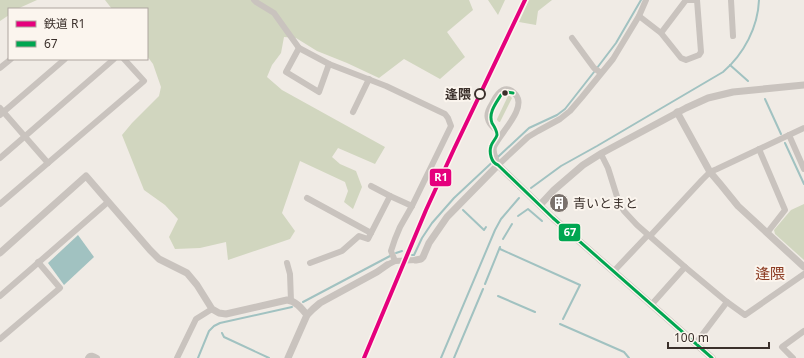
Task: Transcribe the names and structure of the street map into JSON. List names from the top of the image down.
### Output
{
  "districts": ["逢隈"],
  "places": {
    "other": ["逢隈"],
    "building": ["青いとまと"]
  },
  "lines": ["rail line R1", "transit line 67"],
  "legend": ["鉄道 R1", "67"],
  "scale_bar": "100 m"
}
